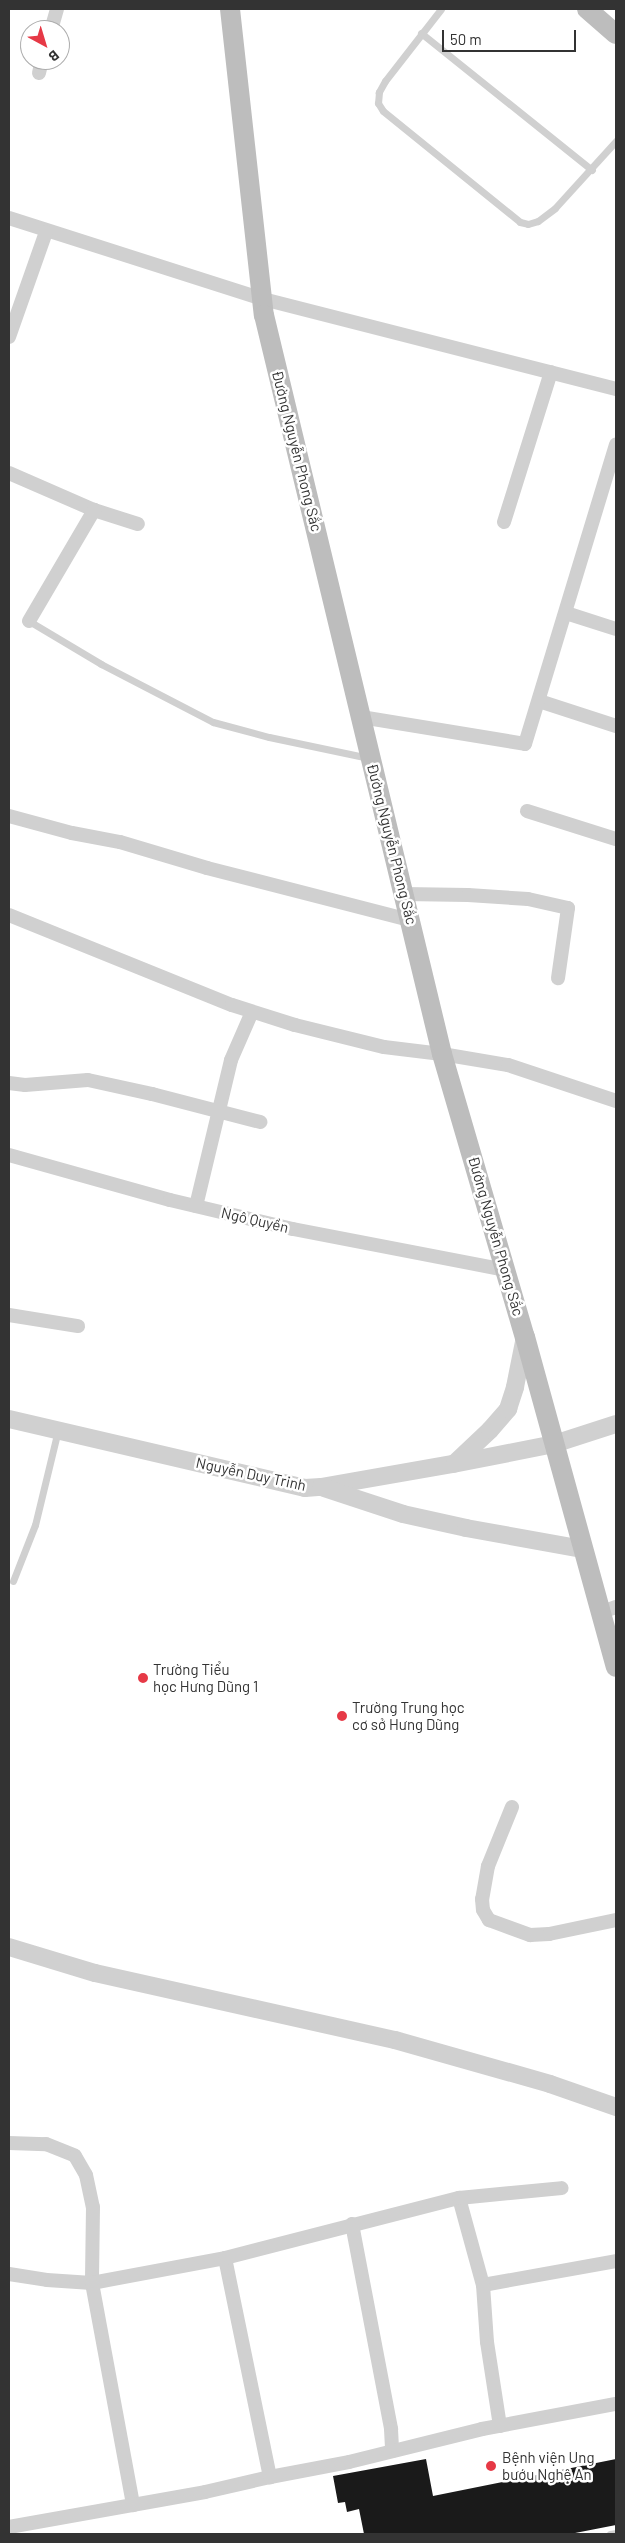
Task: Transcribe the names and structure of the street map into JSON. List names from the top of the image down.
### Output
{
  "streets": {
    "main road": ["Đường Nguyễn Phong Sắc"],
    "street": ["Ngô Quyền", "Nguyễn Duy Trinh"]
  },
  "crossings": [
    ["Đường Nguyễn Phong Sắc", "Ngô Quyền"],
    ["Đường Nguyễn Phong Sắc", "Nguyễn Duy Trinh"]
  ],
  "places": ["Trường Tiểu học Hưng Dũng 1", "Trường Trung học cơ sở Hưng Dũng", "Bệnh viện Ung bướu Nghệ An"],
  "scale_bar": "50 m",
  "north": "bottom right"
}
